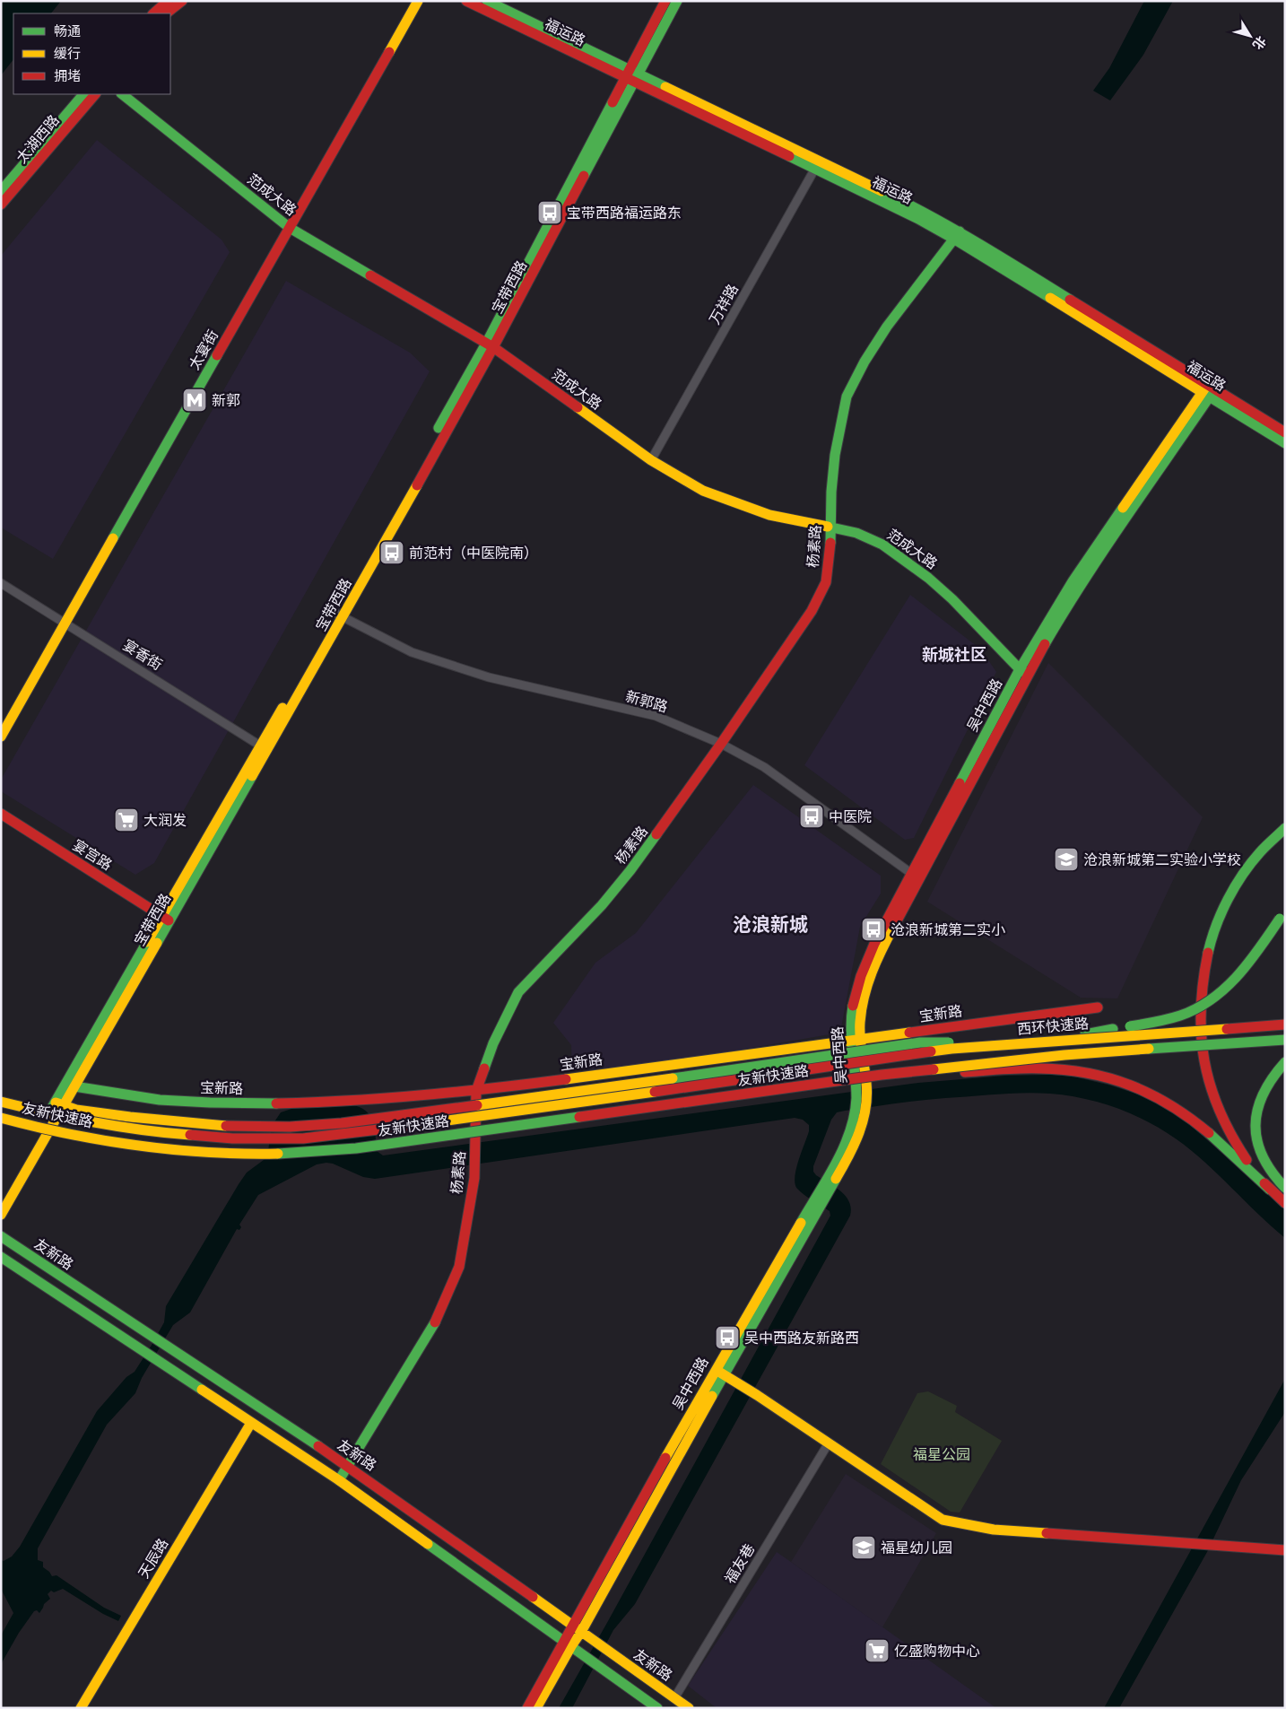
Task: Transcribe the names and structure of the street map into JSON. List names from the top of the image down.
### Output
{
  "streets": {
    "main road": [
      "福运路",
      "太湖西路",
      "范成大路",
      "宝带西路",
      "太宴街",
      "杨素路",
      "吴中西路",
      "宴宫路",
      "宝新路",
      "西环快速路",
      "友新快速路",
      "友新路",
      "天辰路"
    ],
    "street": [
      "万祥路",
      "宴香街",
      "新郭路",
      "福友巷"
    ]
  },
  "crossings": [
    ["福运路", "宝带西路"],
    ["福运路", "万祥路"],
    ["福运路", "杨素路"],
    ["福运路", "吴中西路"],
    ["范成大路", "宝带西路"],
    ["范成大路", "万祥路"],
    ["范成大路", "太宴街"],
    ["范成大路", "杨素路"],
    ["范成大路", "吴中西路"],
    ["宝带西路", "宴香街"],
    ["宝带西路", "新郭路"],
    ["宝带西路", "宴宫路"],
    ["宝带西路", "宝新路"],
    ["太宴街", "宴香街"],
    ["杨素路", "新郭路"],
    ["杨素路", "宝新路"],
    ["杨素路", "友新路"],
    ["新郭路", "吴中西路"],
    ["吴中西路", "宝新路"],
    ["吴中西路", "友新路"],
    ["西环快速路", "友新快速路"],
    ["友新路", "福友巷"]
  ],
  "districts": ["新城社区", "沧浪新城"],
  "parks": ["福星公园"],
  "places": {
    "bus stop": [
      "宝带西路福运路东",
      "前范村（中医院南）",
      "中医院",
      "沧浪新城第二实小",
      "吴中西路友新路西"
    ],
    "metro station": ["新郭"],
    "supermarket": ["大润发", "亿盛购物中心"],
    "school or university": ["沧浪新城第二实验小学校", "福星幼儿园"]
  },
  "legend": ["畅通", "缓行", "拥堵"],
  "north": "bottom right"
}
